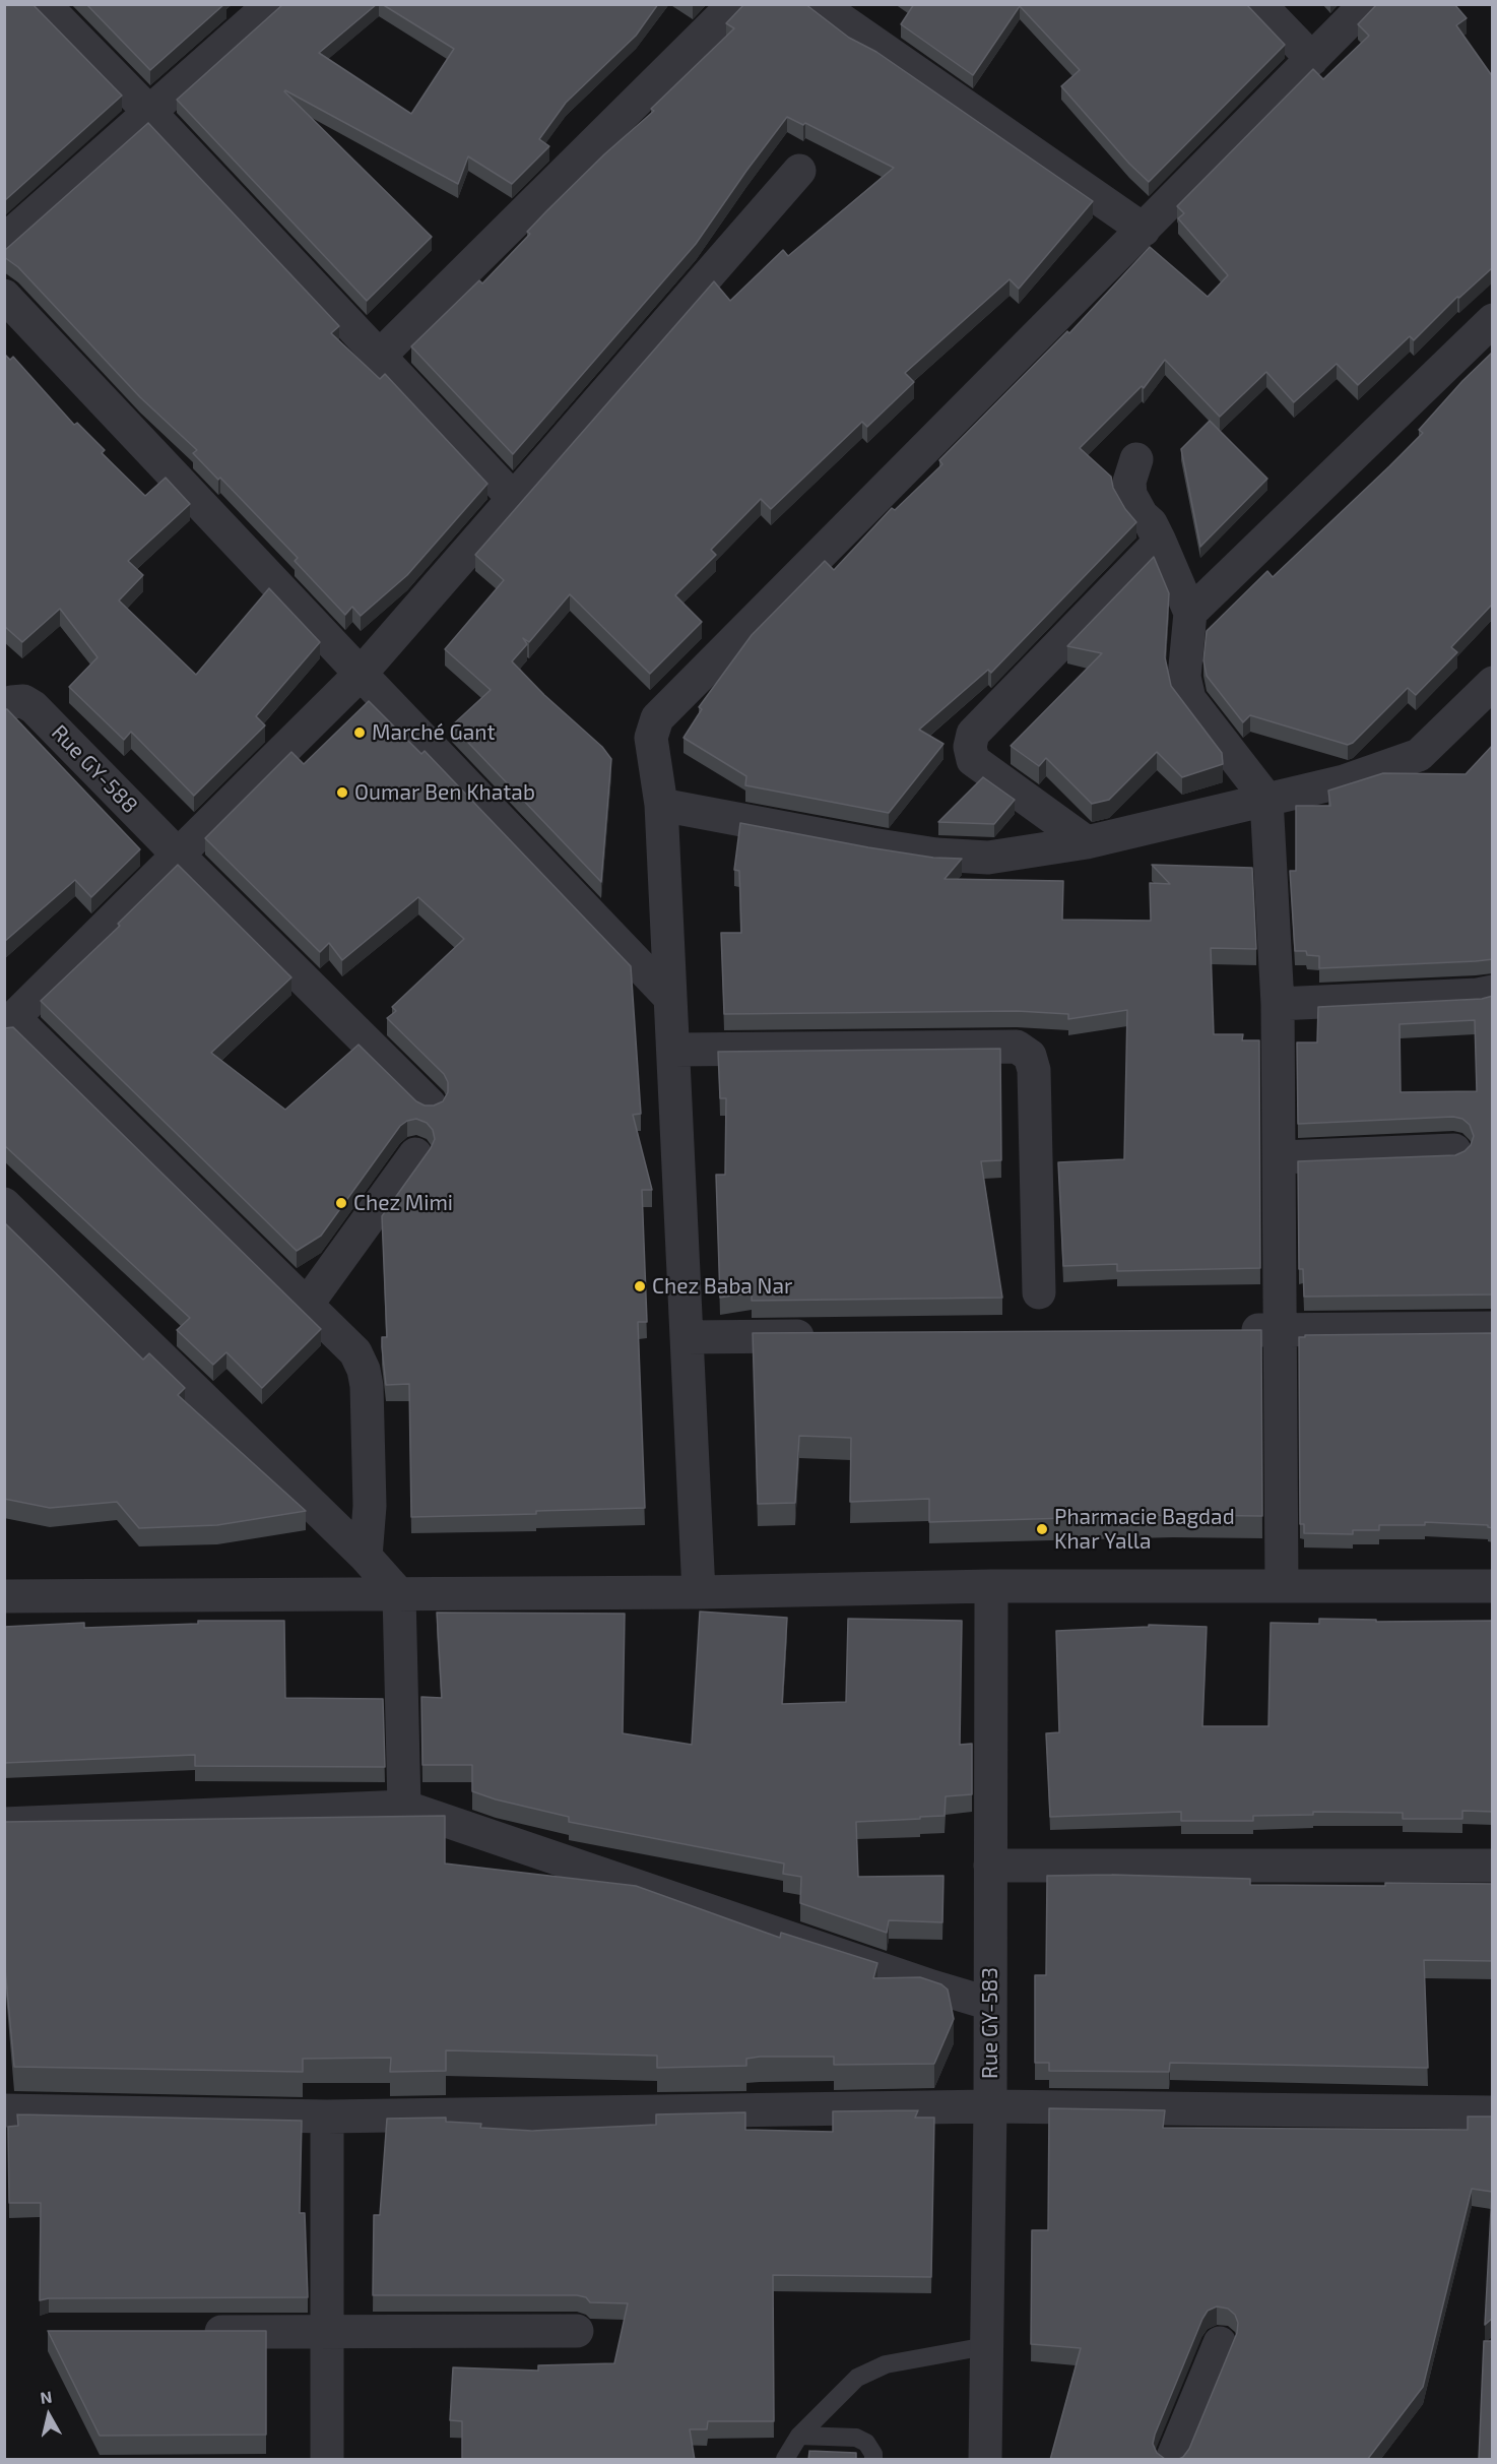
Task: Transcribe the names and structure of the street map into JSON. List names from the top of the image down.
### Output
{
  "streets": {
    "street": ["Rue GY-588", "Rue GY-583"]
  },
  "places": [
    "Marché Gant",
    "Oumar Ben Khatab",
    "Chez Mimi",
    "Chez Baba Nar",
    "Pharmacie Bagdad Khar Yalla"
  ],
  "north": "top"
}
